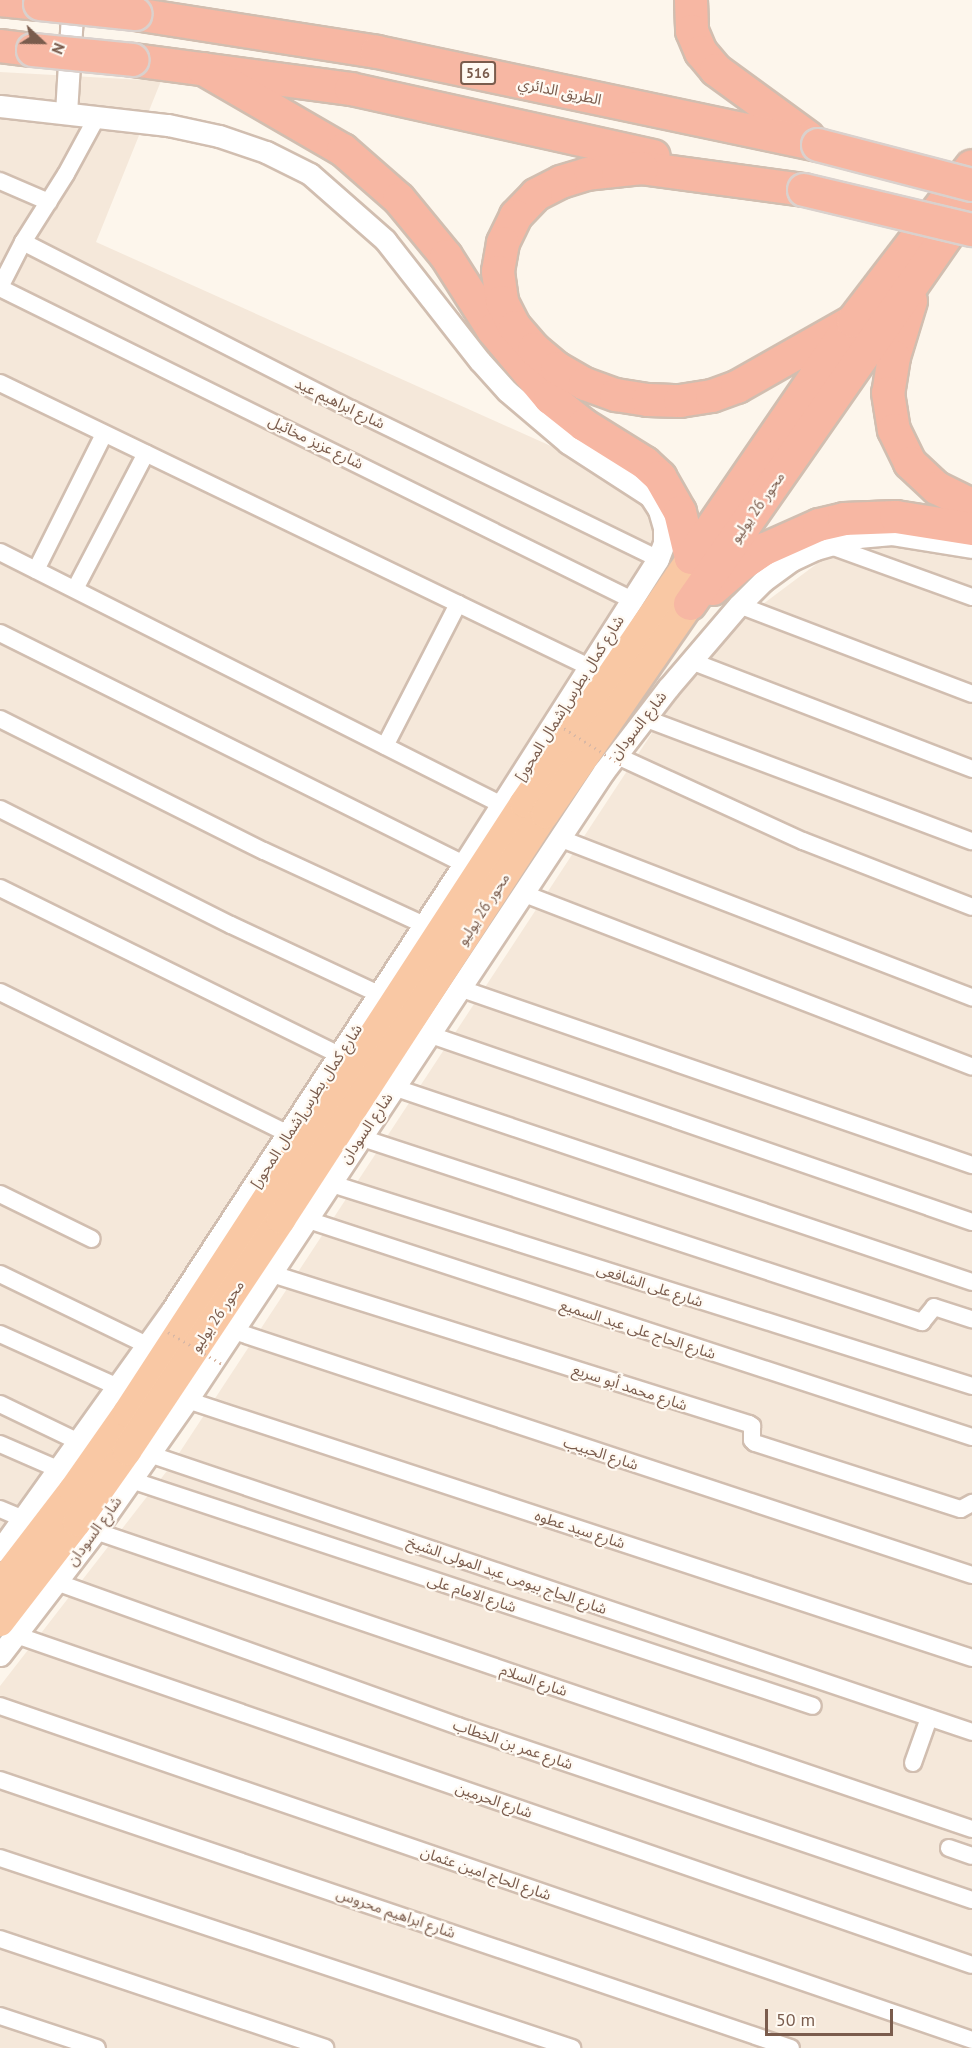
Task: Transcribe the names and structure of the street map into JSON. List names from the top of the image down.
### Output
{
  "streets": {
    "highway": ["516", "الطريق الدائري", "محور 26 يوليو"],
    "street": [
      "شارع ابراهيم عيد",
      "شارع عزيز مخائيل",
      "شارع كمال بطرس[شمال المحور]",
      "شارع السودان",
      "شارع على الشافعى",
      "شارع الحاج على عبد السميع",
      "شارع محمد أبو سريع",
      "شارع الحبيب",
      "شارع سيد عطوه",
      "شارع الحاج بيومى عبد المولى الشيخ",
      "شارع الامام على",
      "شارع السلام",
      "شارع عمر بن الخطاب",
      "شارع الحرمين",
      "شارع الحاج امين عثمان",
      "شارع ابراهيم محروس"
    ]
  },
  "crossings": [
    ["شارع ابراهيم عيد", "شارع كمال بطرس[شمال المحور]"],
    ["شارع عزيز مخائيل", "شارع كمال بطرس[شمال المحور]"],
    ["محور 26 يوليو", "شارع السودان"],
    ["محور 26 يوليو", "شارع الحرمين"],
    ["شارع السودان", "شارع على الشافعى"],
    ["شارع السودان", "شارع الحاج على عبد السميع"],
    ["شارع السودان", "شارع محمد أبو سريع"],
    ["شارع السودان", "شارع الحبيب"],
    ["شارع السودان", "شارع سيد عطوه"],
    ["شارع السودان", "شارع الحاج بيومى عبد المولى الشيخ"],
    ["شارع السودان", "شارع الامام على"],
    ["شارع السودان", "شارع السلام"],
    ["شارع السودان", "شارع عمر بن الخطاب"],
    ["شارع السودان", "شارع الحرمين"]
  ],
  "scale_bar": "50 m",
  "north": "right"
}
